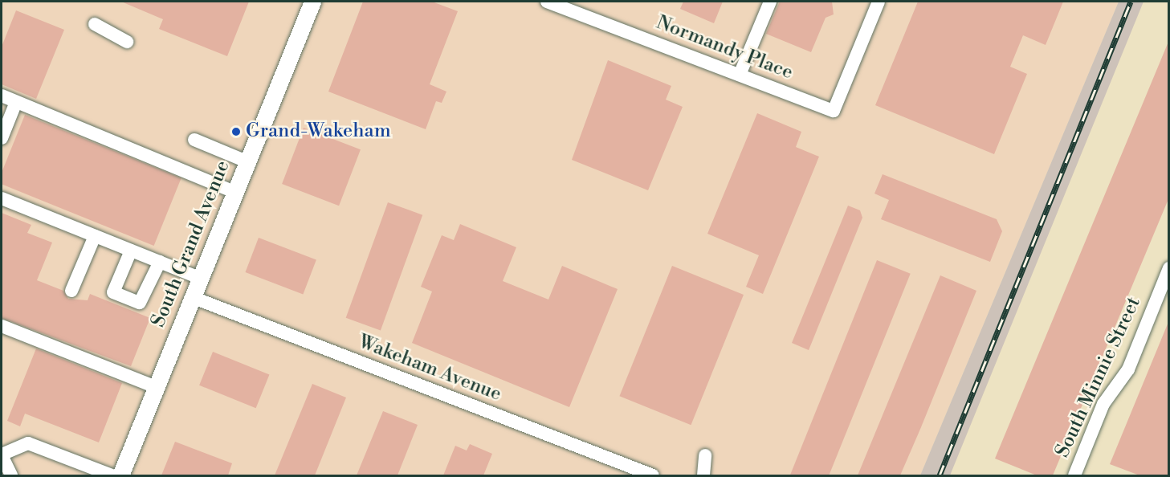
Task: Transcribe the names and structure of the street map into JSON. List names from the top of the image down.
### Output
{
  "streets": {
    "main road": ["South Grand Avenue"],
    "street": ["Normandy Place", "Wakeham Avenue", "South Minnie Street"]
  },
  "crossings": [
    ["South Grand Avenue", "Wakeham Avenue"]
  ],
  "places": ["Grand-Wakeham"]
}
